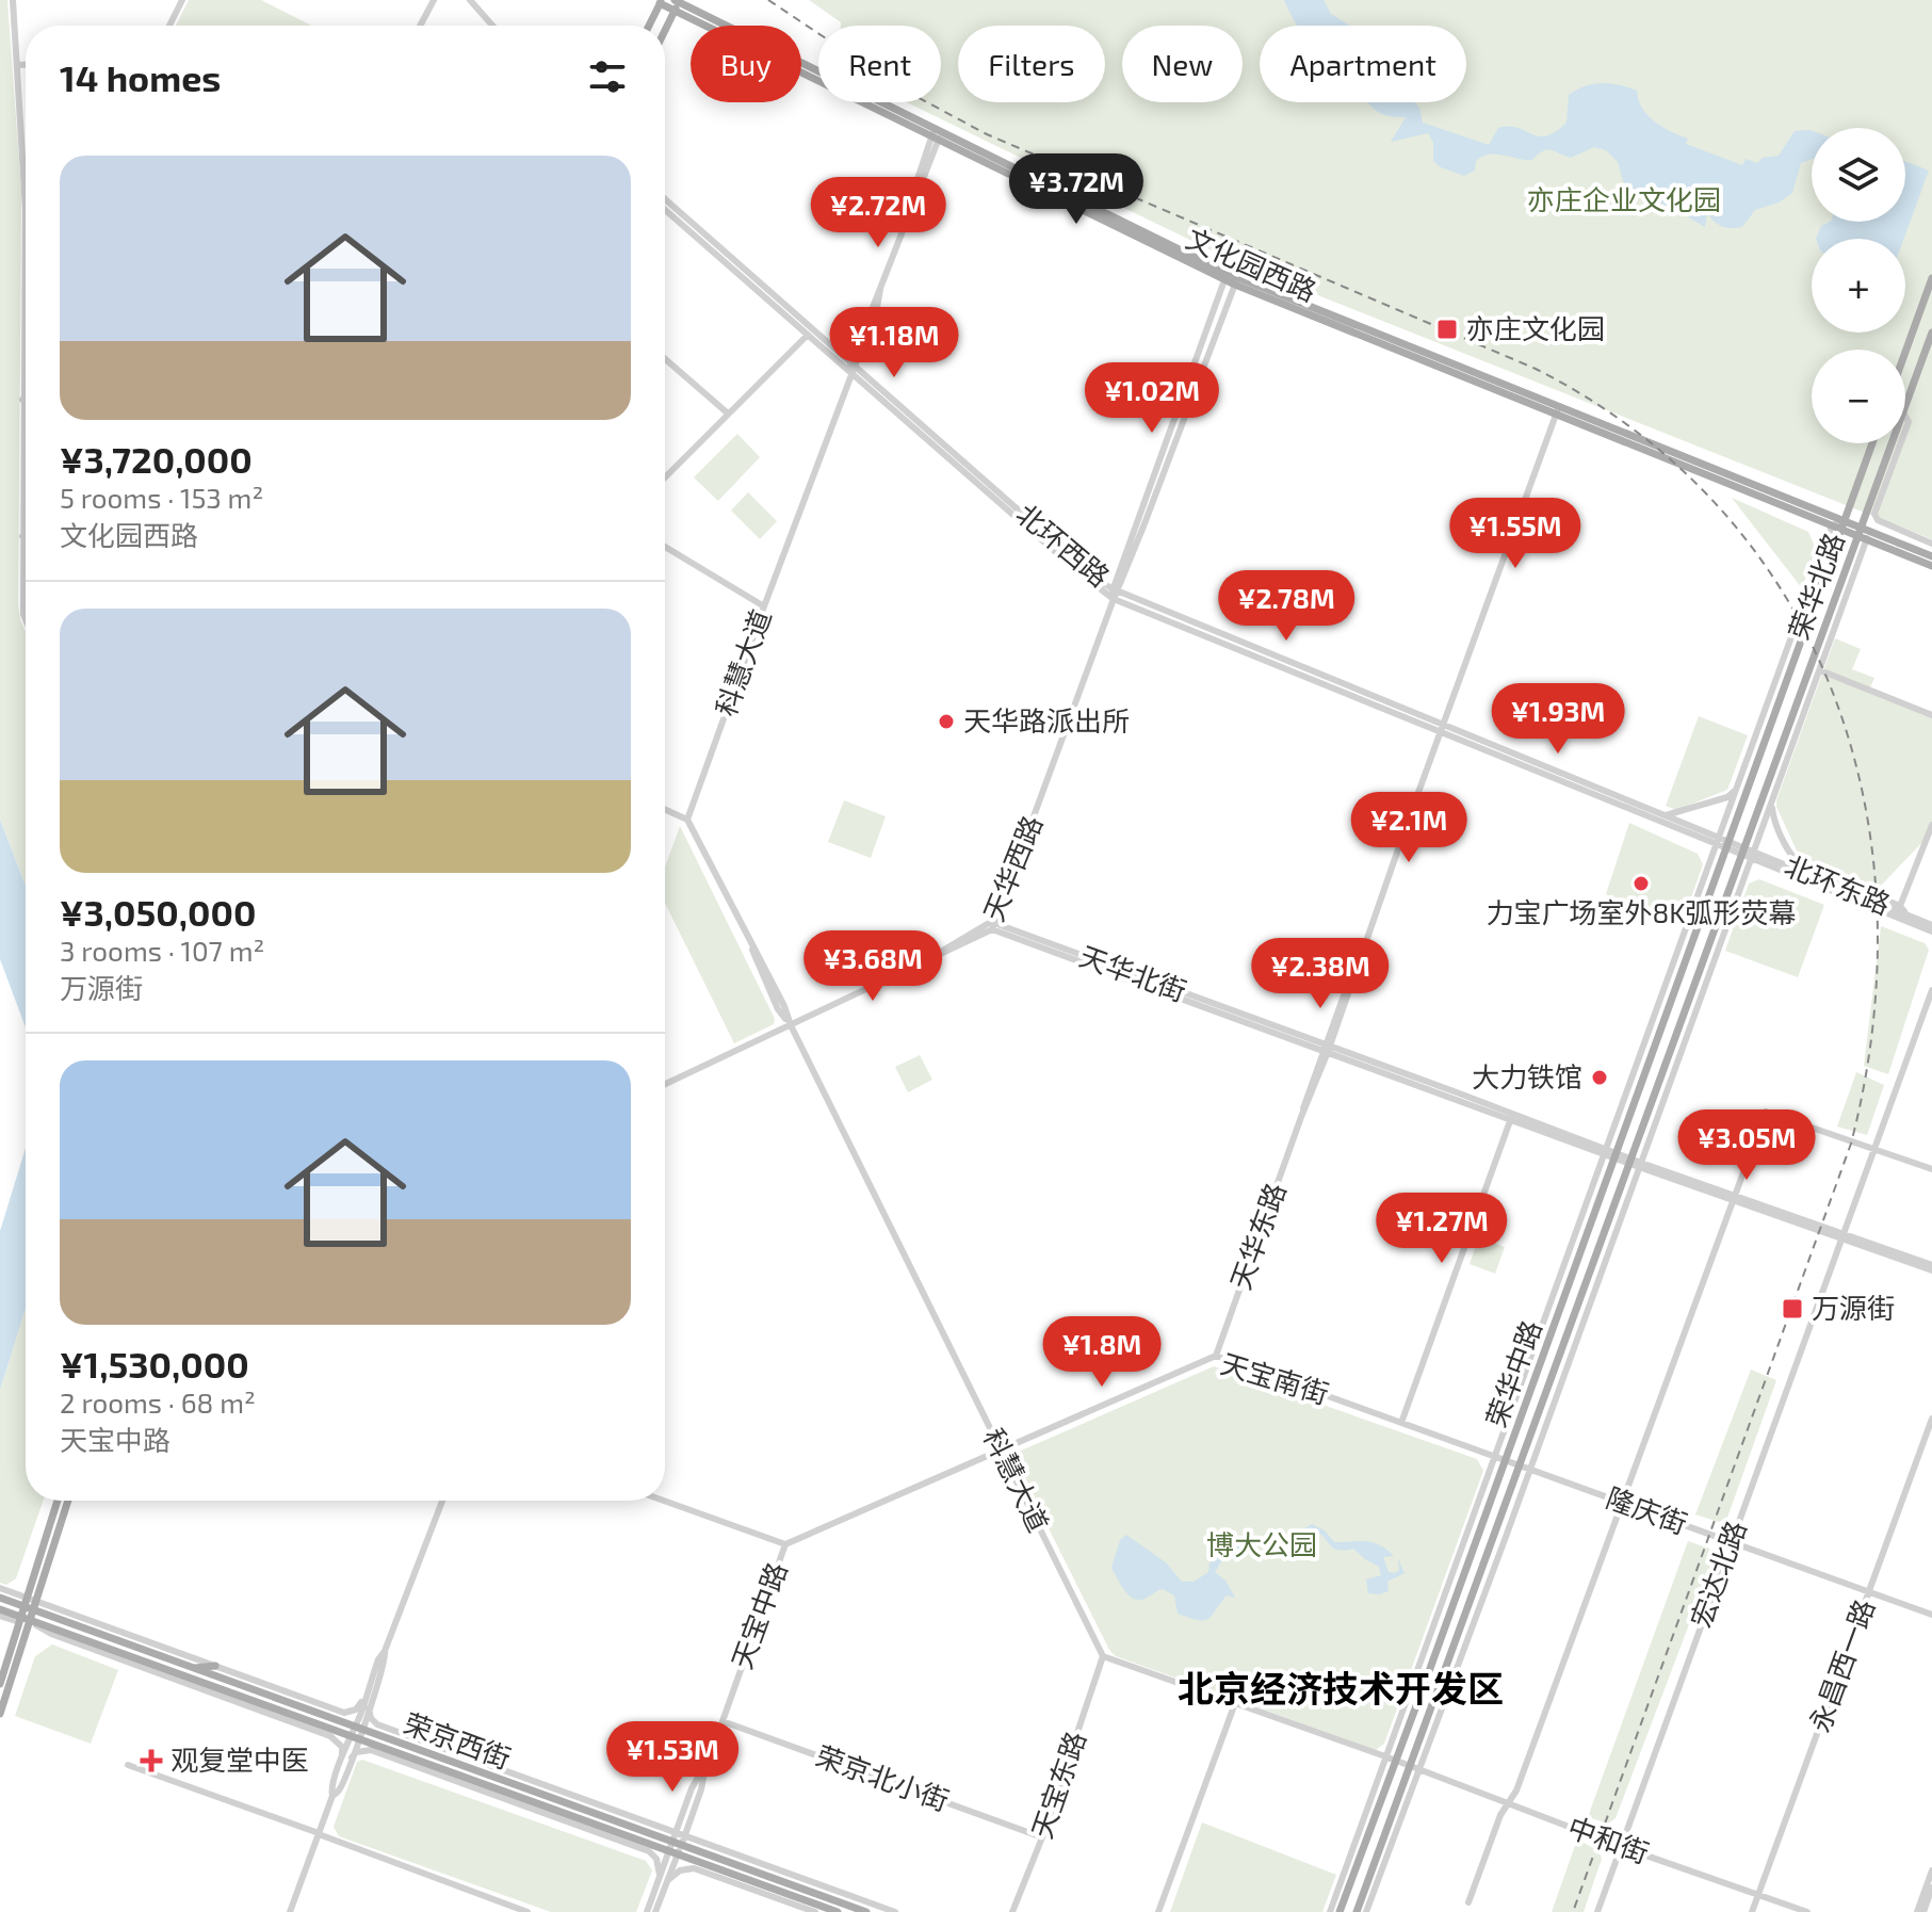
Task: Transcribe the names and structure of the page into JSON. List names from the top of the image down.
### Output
{
  "streets": {
    "main road": [
      "文化园西路",
      "荣华北路",
      "荣华中路",
      "荣京西街"
    ],
    "street": [
      "北环西路",
      "科慧大道",
      "天华西路",
      "北环东路",
      "天华北街",
      "天华东路",
      "天宝南街",
      "隆庆街",
      "宏达北路",
      "天宝中路",
      "永昌西一路",
      "荣京北小街",
      "天宝东路",
      "中和街"
    ]
  },
  "crossings": [
    ["文化园西路", "荣华北路"],
    ["文化园西路", "科慧大道"],
    ["文化园西路", "天华西路"],
    ["文化园西路", "天华东路"],
    ["北环西路", "荣华北路"],
    ["北环西路", "科慧大道"],
    ["北环西路", "天华西路"],
    ["北环西路", "北环东路"],
    ["北环西路", "天华东路"],
    ["北环西路", "荣华中路"],
    ["荣华北路", "北环东路"],
    ["荣华北路", "荣华中路"],
    ["科慧大道", "天华西路"],
    ["科慧大道", "天宝南街"],
    ["科慧大道", "天宝中路"],
    ["科慧大道", "天宝东路"],
    ["天华西路", "天华北街"],
    ["北环东路", "荣华中路"],
    ["天华北街", "天华东路"],
    ["天华北街", "荣华中路"],
    ["天华东路", "天宝南街"],
    ["荣华中路", "天宝南街"],
    ["荣华中路", "隆庆街"],
    ["荣华中路", "中和街"],
    ["天宝南街", "隆庆街"],
    ["天宝南街", "天宝中路"],
    ["隆庆街", "宏达北路"],
    ["隆庆街", "永昌西一路"],
    ["宏达北路", "中和街"],
    ["天宝中路", "荣京西街"],
    ["天宝中路", "荣京北小街"],
    ["永昌西一路", "中和街"],
    ["荣京北小街", "天宝东路"]
  ],
  "districts": ["北京经济技术开发区"],
  "parks": ["亦庄企业文化园", "博大公园"],
  "places": {
    "transit": ["亦庄文化园", "万源街"],
    "other": ["天华路派出所", "力宝广场室外8K弧形荧幕", "大力铁馆"],
    "health": ["观复堂中医"]
  },
  "page": {
    "chip": [
      "Buy",
      "Rent",
      "Filters",
      "New",
      "Apartment"
    ],
    "heading": "14 homes",
    "map_buttons": ["+", "−"],
    "list": [
      {
        "name": "¥3,720,000",
        "note": "5 rooms · 153 m² · 文化园西路"
      },
      {
        "name": "¥3,050,000",
        "note": "3 rooms · 107 m² · 万源街"
      },
      {
        "name": "¥1,530,000",
        "note": "2 rooms · 68 m² · 天宝中路"
      }
    ],
    "price": [
      "¥3.72M",
      "¥2.72M",
      "¥1.18M",
      "¥1.02M",
      "¥1.55M",
      "¥2.78M",
      "¥1.93M",
      "¥2.1M",
      "¥3.68M",
      "¥2.38M",
      "¥3.05M",
      "¥1.27M",
      "¥1.8M",
      "¥1.53M"
    ]
  }
}
